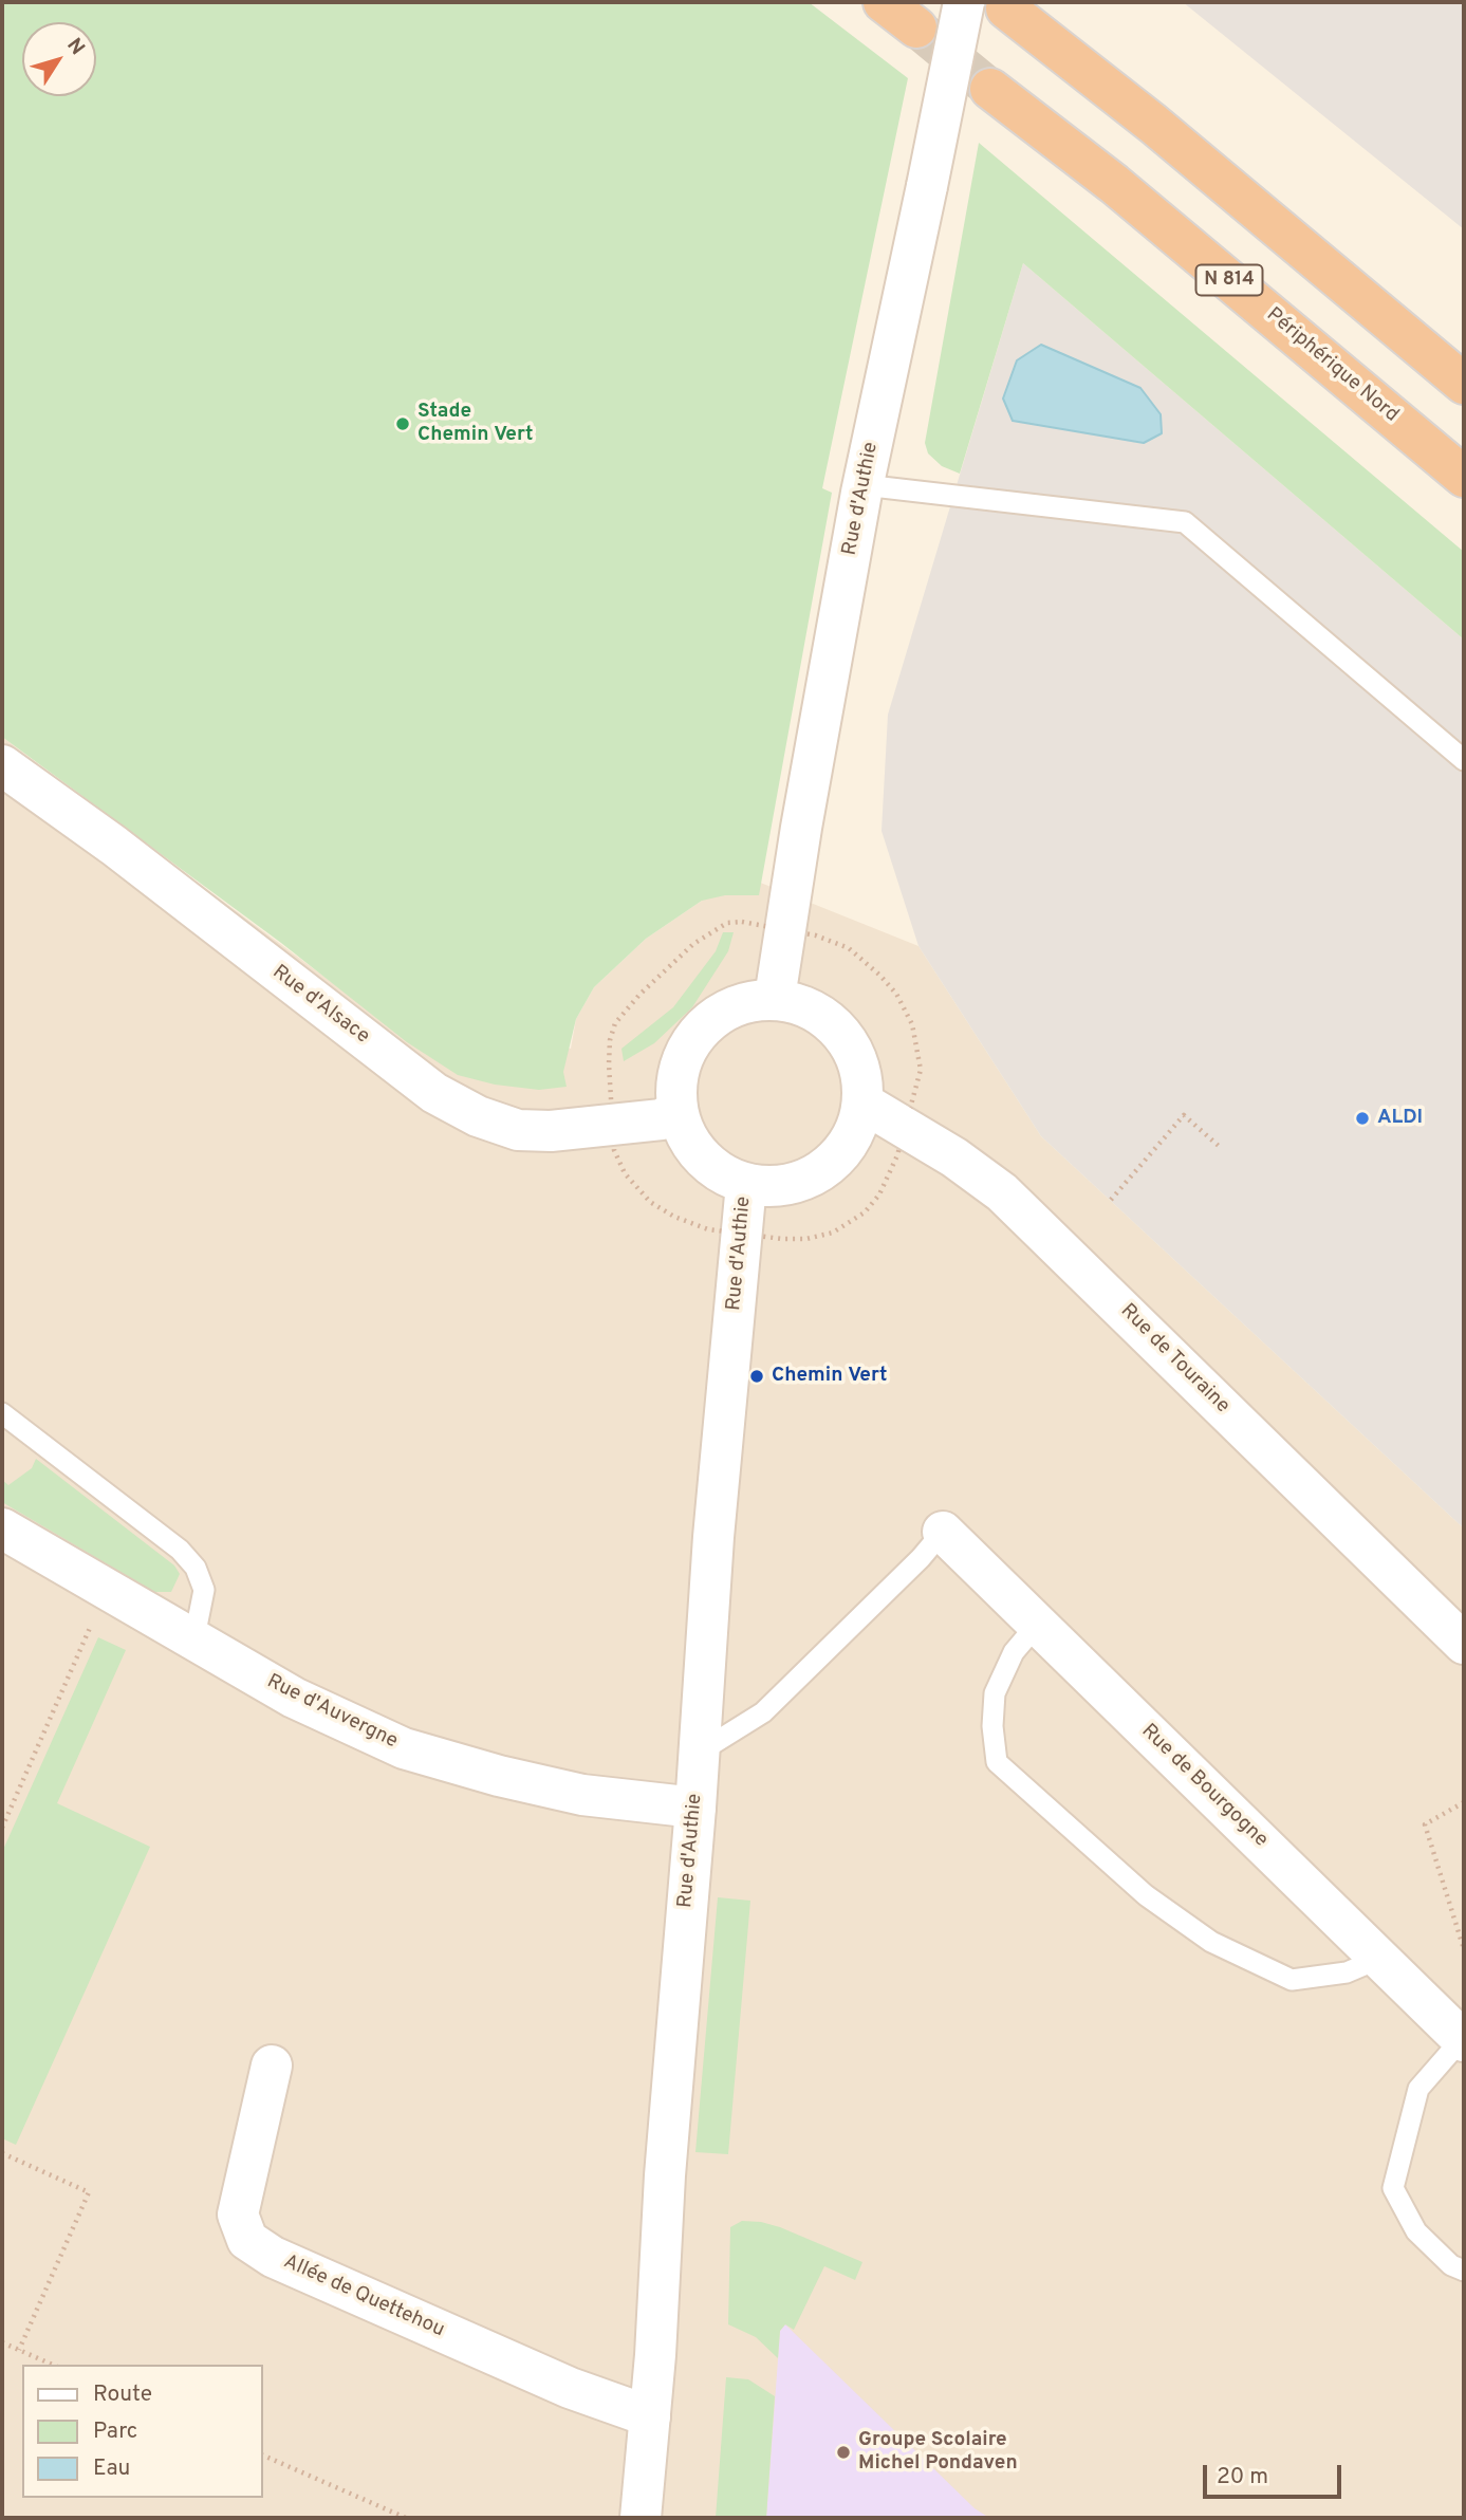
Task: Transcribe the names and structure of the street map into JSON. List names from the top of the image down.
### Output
{
  "streets": {
    "highway": ["N 814", "Périphérique Nord"],
    "street": [
      "Rue d'Authie",
      "Rue d'Alsace",
      "Rue de Touraine",
      "Rue d'Auvergne",
      "Rue de Bourgogne",
      "Allée de Quettehou"
    ]
  },
  "crossings": [
    ["Rue d'Authie", "Rue d'Alsace"],
    ["Rue d'Authie", "Rue de Touraine"],
    ["Rue d'Authie", "Rue d'Auvergne"],
    ["Rue d'Authie", "Allée de Quettehou"],
    ["Rue d'Alsace", "Rue de Touraine"]
  ],
  "places": [
    "Stade Chemin Vert",
    "ALDI",
    "Chemin Vert",
    "Groupe Scolaire Michel Pondaven"
  ],
  "legend": ["Route", "Parc", "Eau"],
  "scale_bar": "20 m",
  "north": "top right"
}
